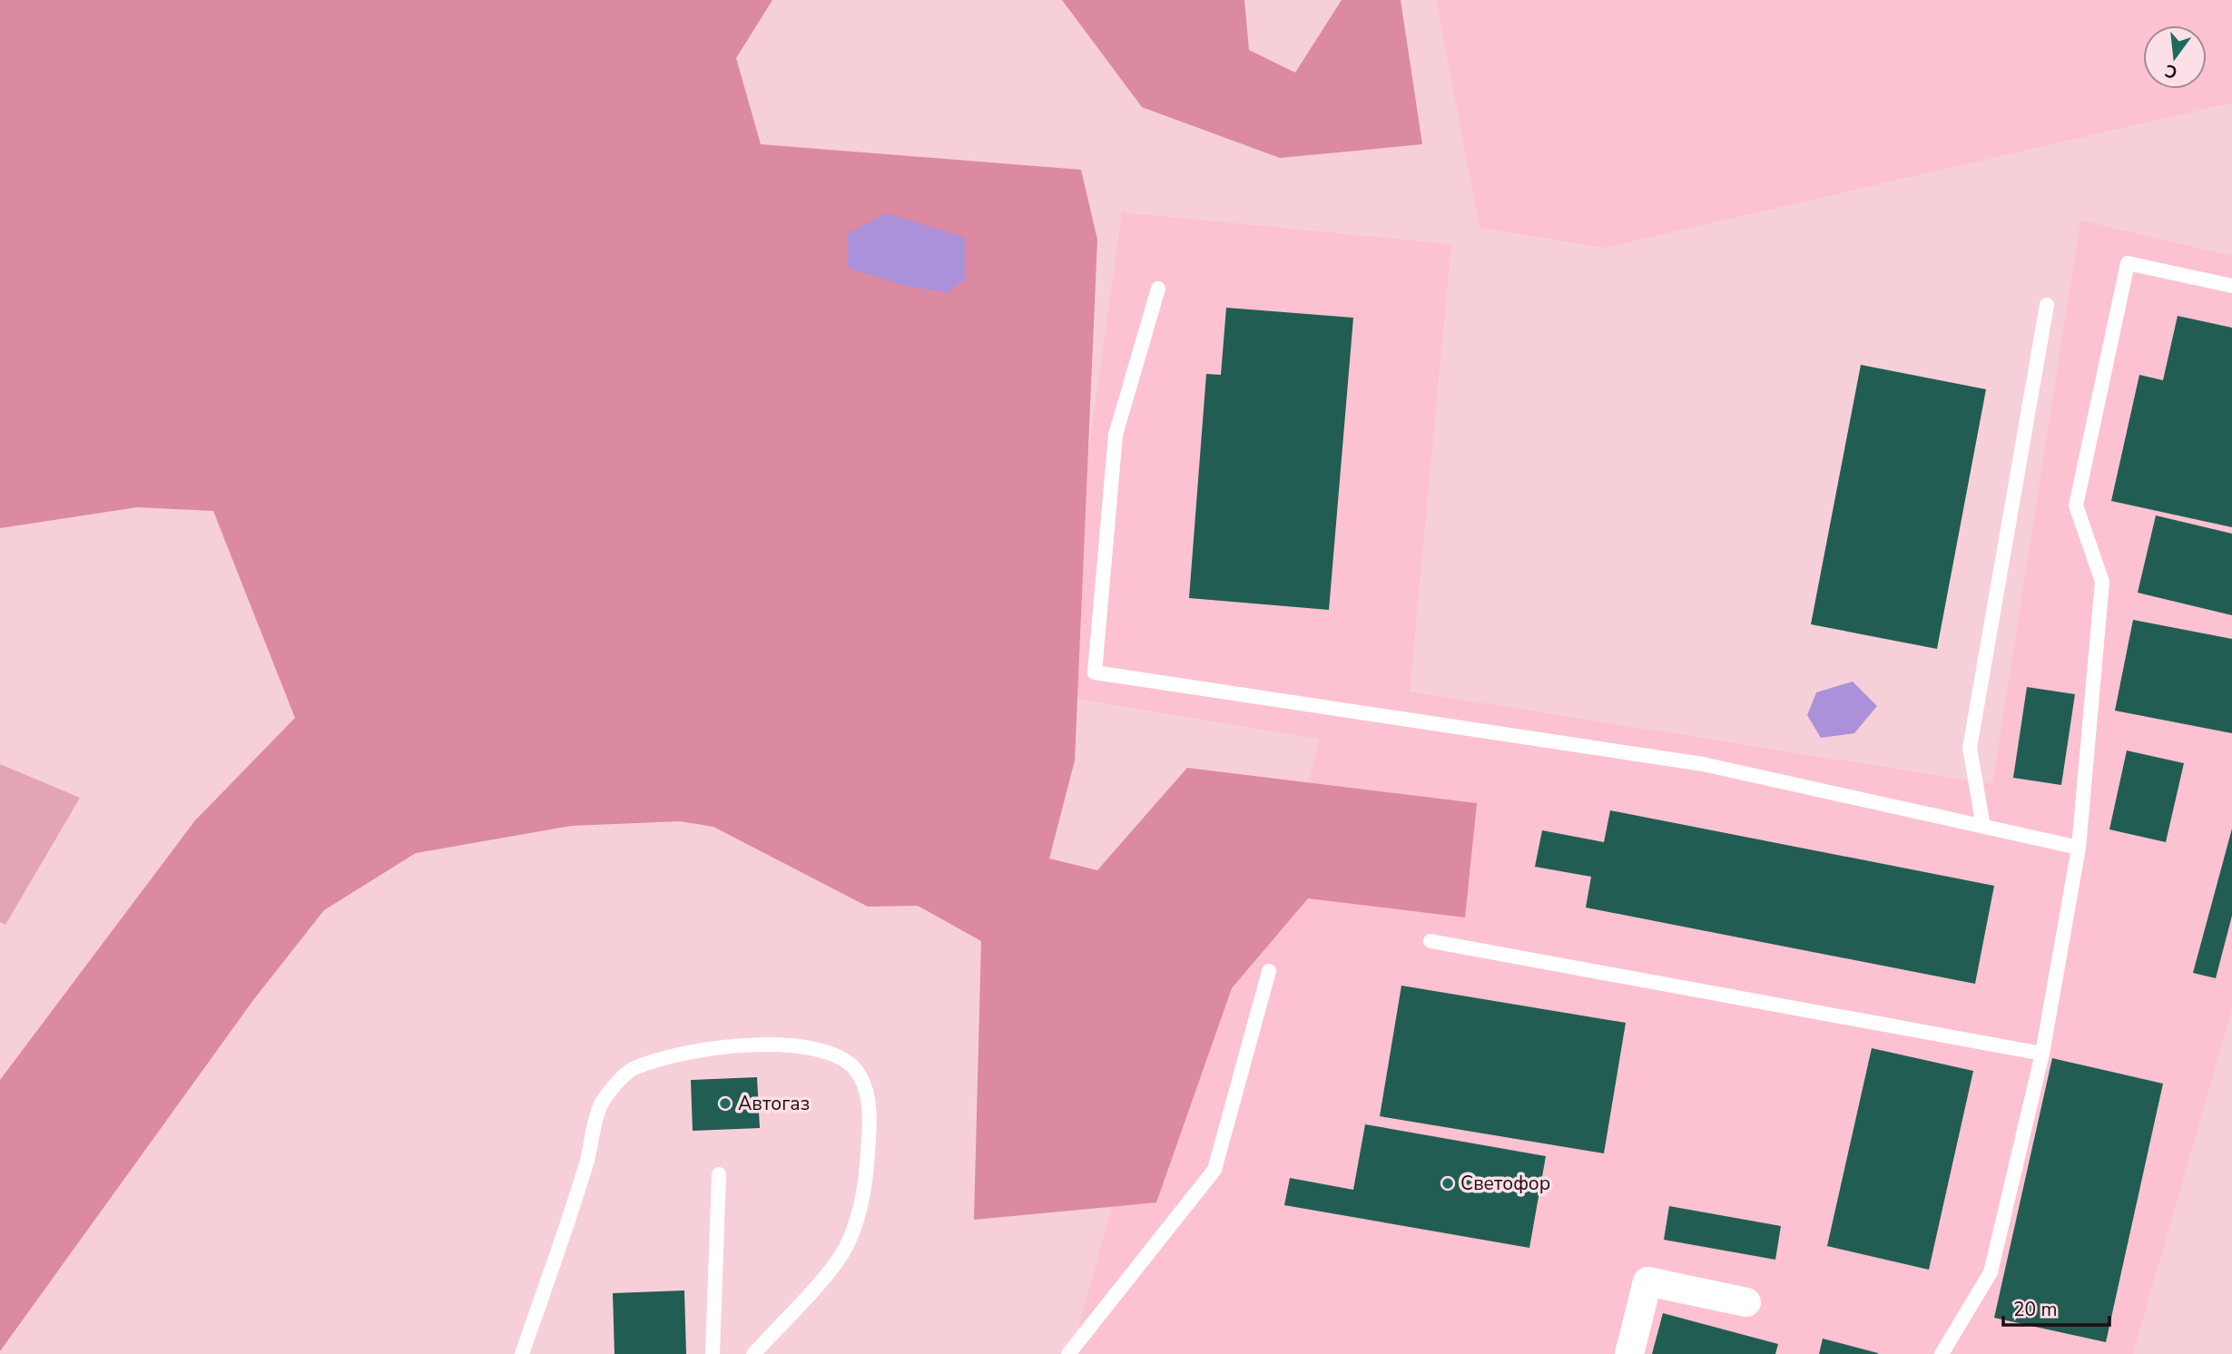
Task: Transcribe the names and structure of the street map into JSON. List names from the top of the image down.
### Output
{
  "places": ["Автогаз", "Светофор"],
  "scale_bar": "20 m",
  "north": "bottom"
}
